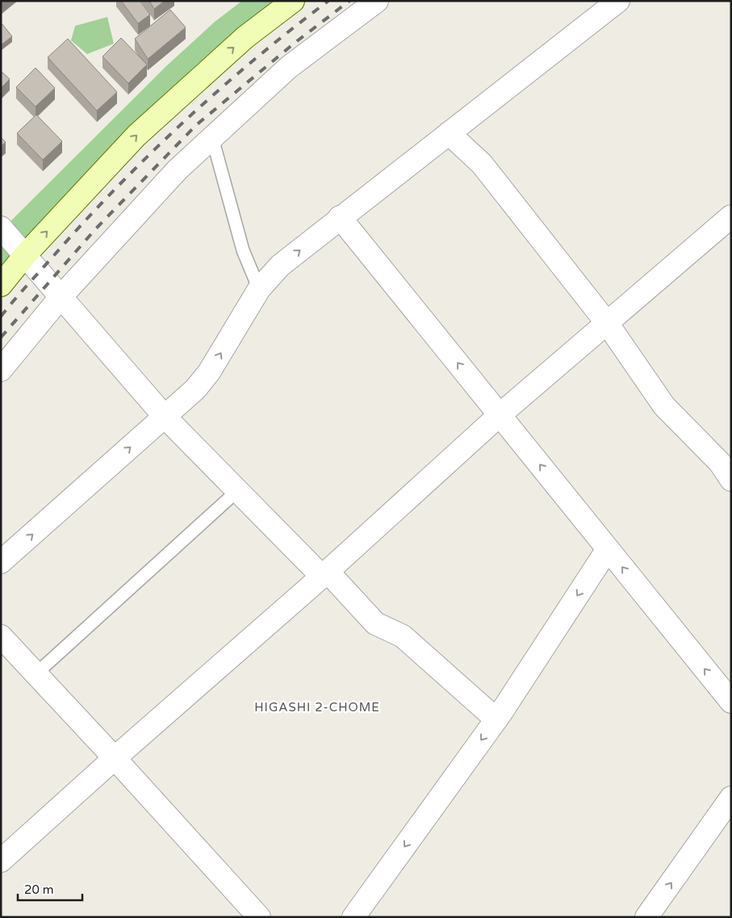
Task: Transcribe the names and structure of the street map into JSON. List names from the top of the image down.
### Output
{
  "districts": ["HIGASHI 2-CHOME"],
  "scale_bar": "20 m"
}
